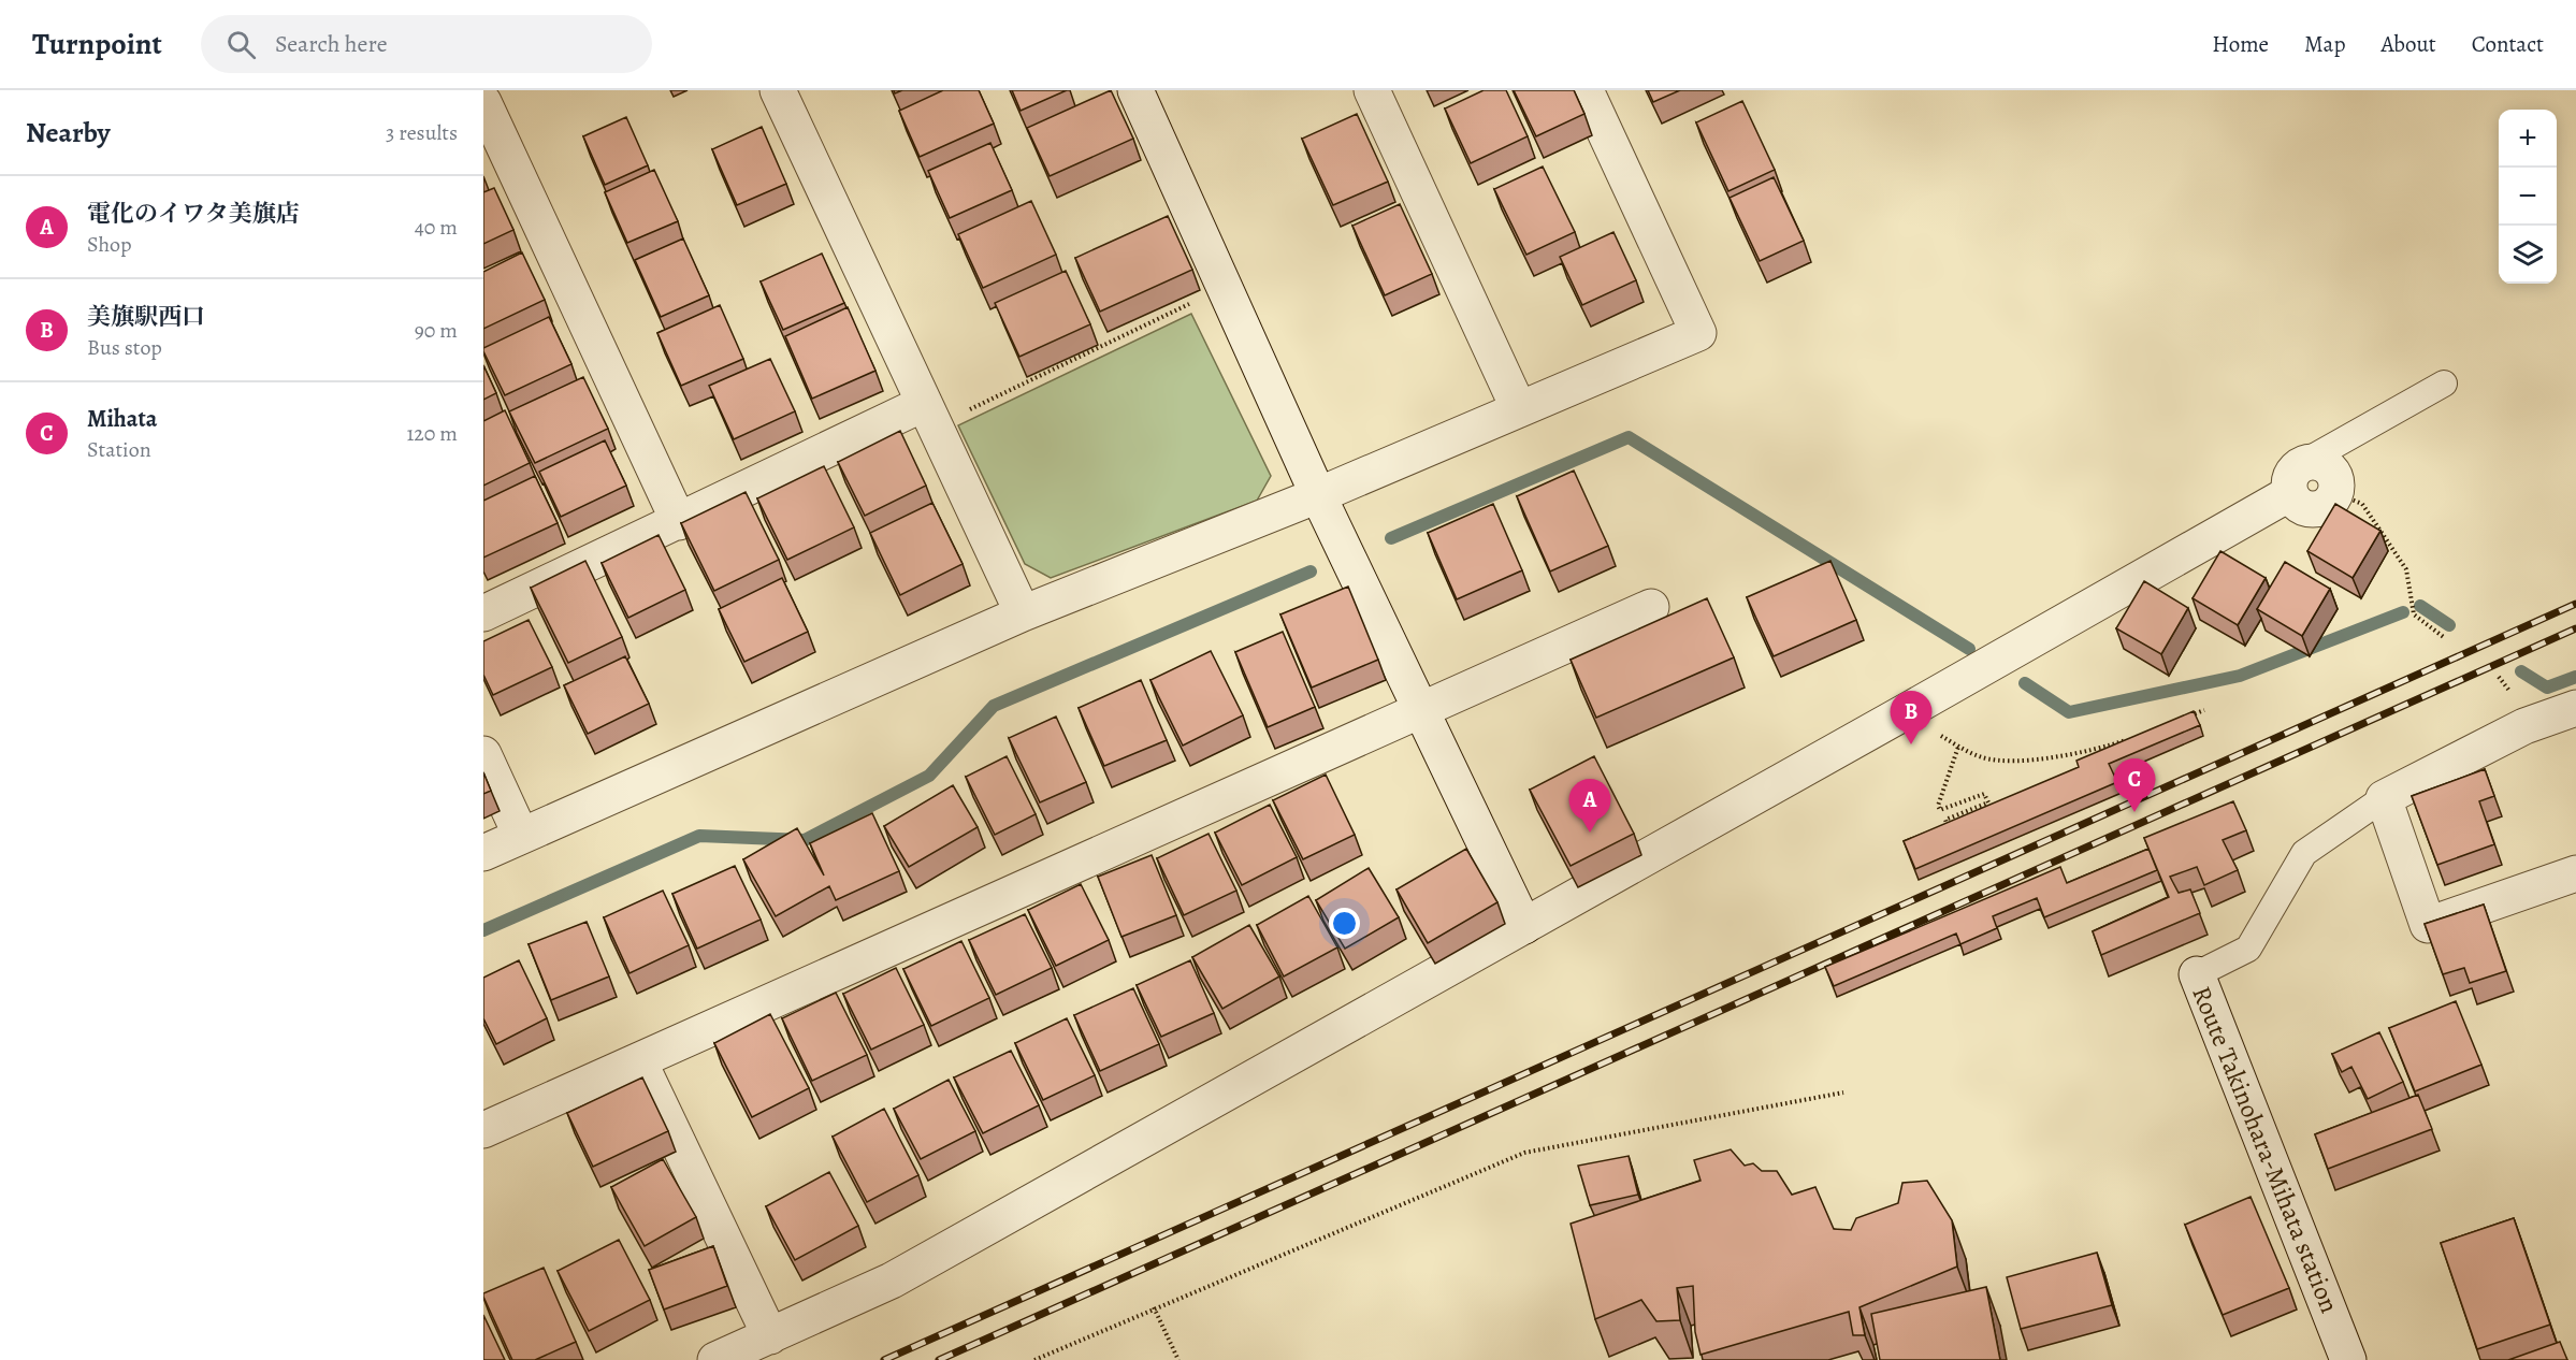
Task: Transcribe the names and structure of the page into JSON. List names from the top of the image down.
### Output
{
  "streets": {
    "street": ["Route Takinohara-Mihata station"]
  },
  "page": {
    "header": "Turnpoint",
    "search": "Search here",
    "nav": [
      "Home",
      "Map",
      "About",
      "Contact"
    ],
    "heading": ["Nearby", "3 results"],
    "map_buttons": ["+", "−"],
    "list": [
      {
        "mark": "A",
        "name": "電化のイワタ美旗店",
        "note": "Shop",
        "value": "40 m"
      },
      {
        "mark": "B",
        "name": "美旗駅西口",
        "note": "Bus stop",
        "value": "90 m"
      },
      {
        "mark": "C",
        "name": "Mihata",
        "note": "Station",
        "value": "120 m"
      }
    ],
    "pins": ["B", "C", "A"]
  }
}
